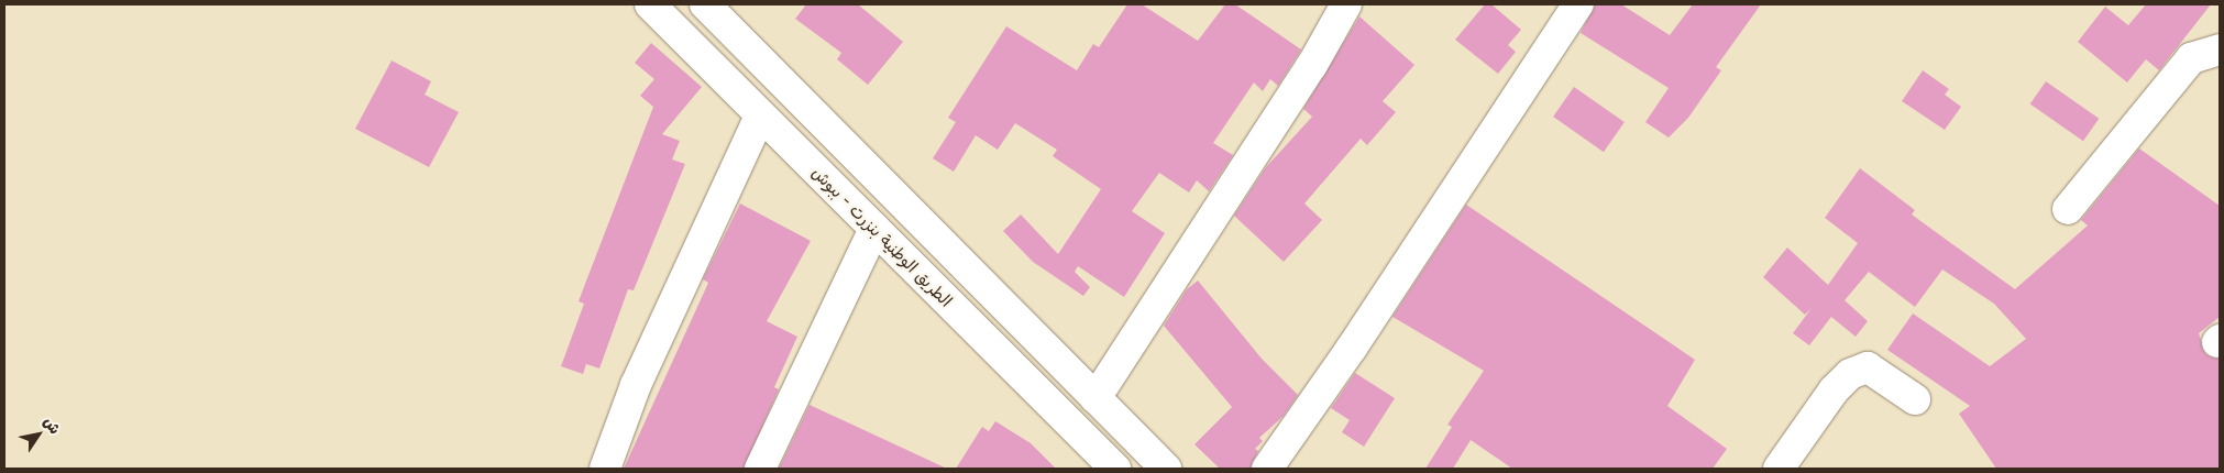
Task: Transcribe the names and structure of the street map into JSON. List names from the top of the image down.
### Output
{
  "streets": {
    "street": ["الطريق الوطنية بنزرت - ببوش"]
  },
  "north": "top right"
}
